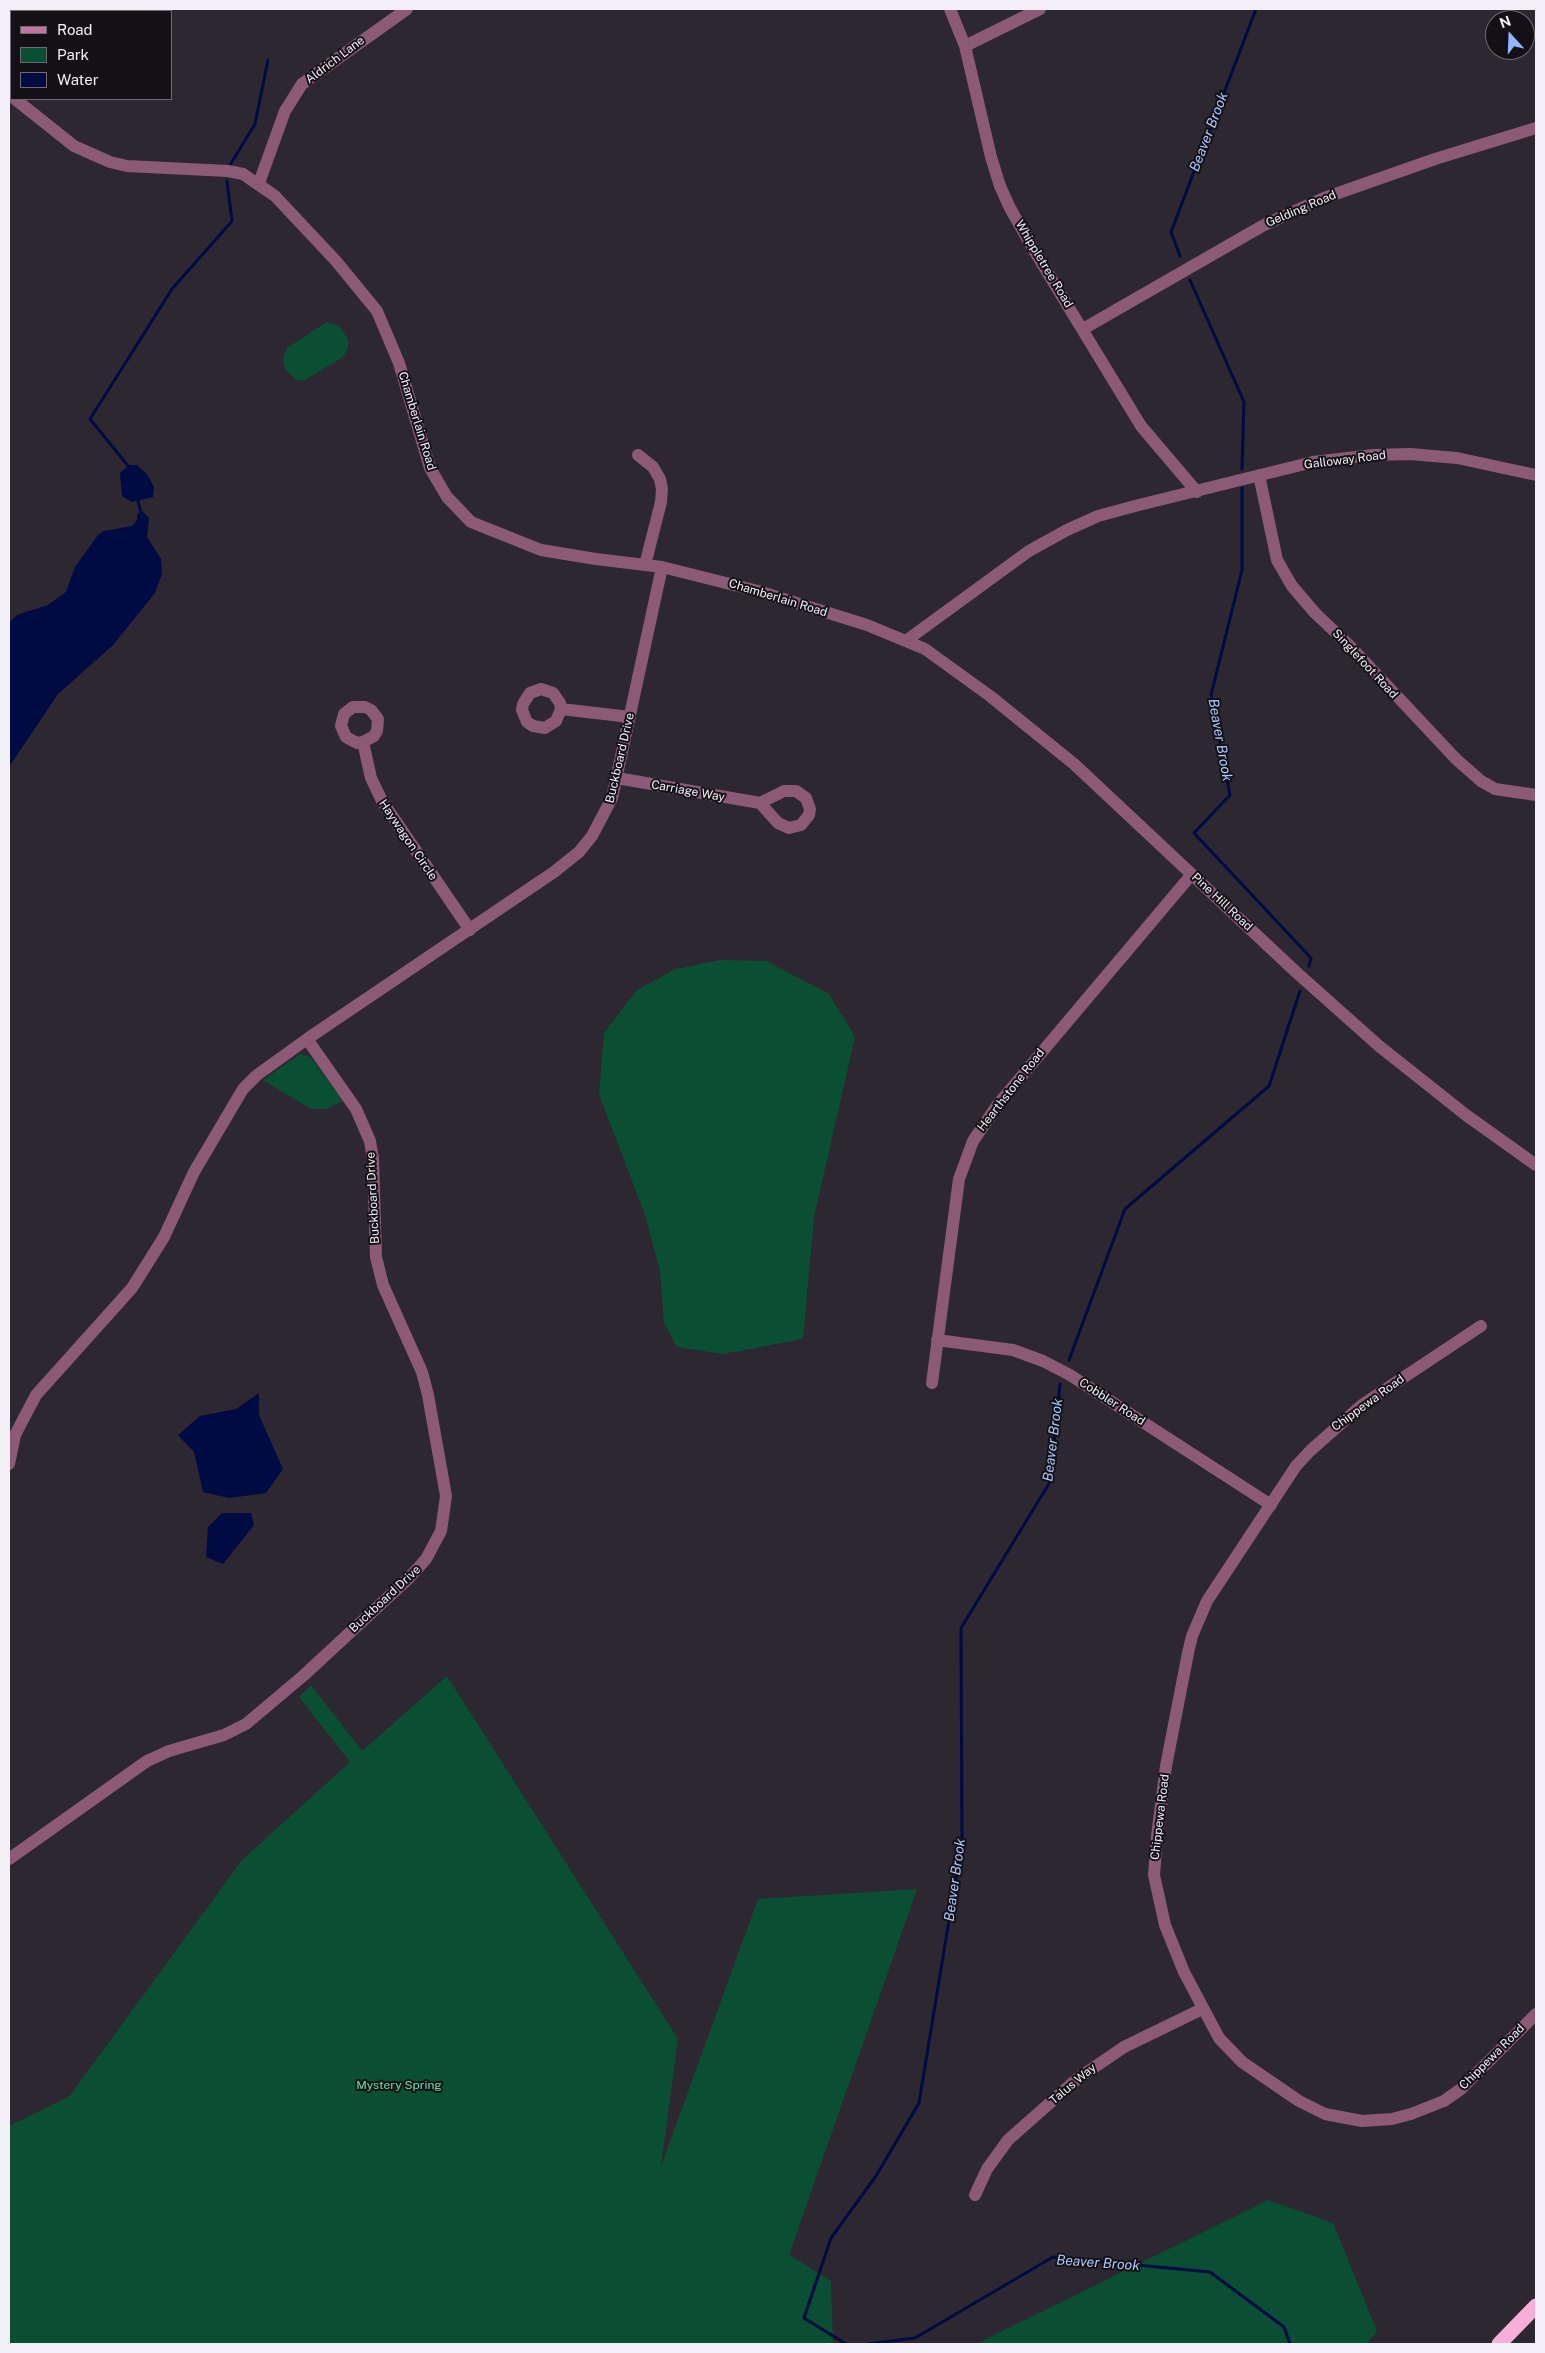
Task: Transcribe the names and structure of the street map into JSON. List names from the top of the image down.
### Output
{
  "streets": {
    "street": [
      "Aldrich Lane",
      "Gelding Road",
      "Whippletree Road",
      "Chamberlain Road",
      "Galloway Road",
      "Singlefoot Road",
      "Buckboard Drive",
      "Carriage Way",
      "Haywagon Circle",
      "Pine Hill Road",
      "Hearthstone Road",
      "Cobbler Road",
      "Chippewa Road",
      "Talus Way"
    ]
  },
  "crossings": [
    ["Aldrich Lane", "Chamberlain Road"],
    ["Gelding Road", "Whippletree Road"],
    ["Whippletree Road", "Galloway Road"],
    ["Chamberlain Road", "Galloway Road"],
    ["Chamberlain Road", "Buckboard Drive"],
    ["Chamberlain Road", "Pine Hill Road"],
    ["Galloway Road", "Singlefoot Road"],
    ["Galloway Road", "Pine Hill Road"],
    ["Buckboard Drive", "Carriage Way"],
    ["Buckboard Drive", "Haywagon Circle"],
    ["Pine Hill Road", "Hearthstone Road"],
    ["Hearthstone Road", "Cobbler Road"],
    ["Cobbler Road", "Chippewa Road"],
    ["Chippewa Road", "Talus Way"]
  ],
  "water": ["Beaver Brook"],
  "parks": ["Mystery Spring"],
  "legend": ["Road", "Park", "Water"],
  "north": "top"
}
